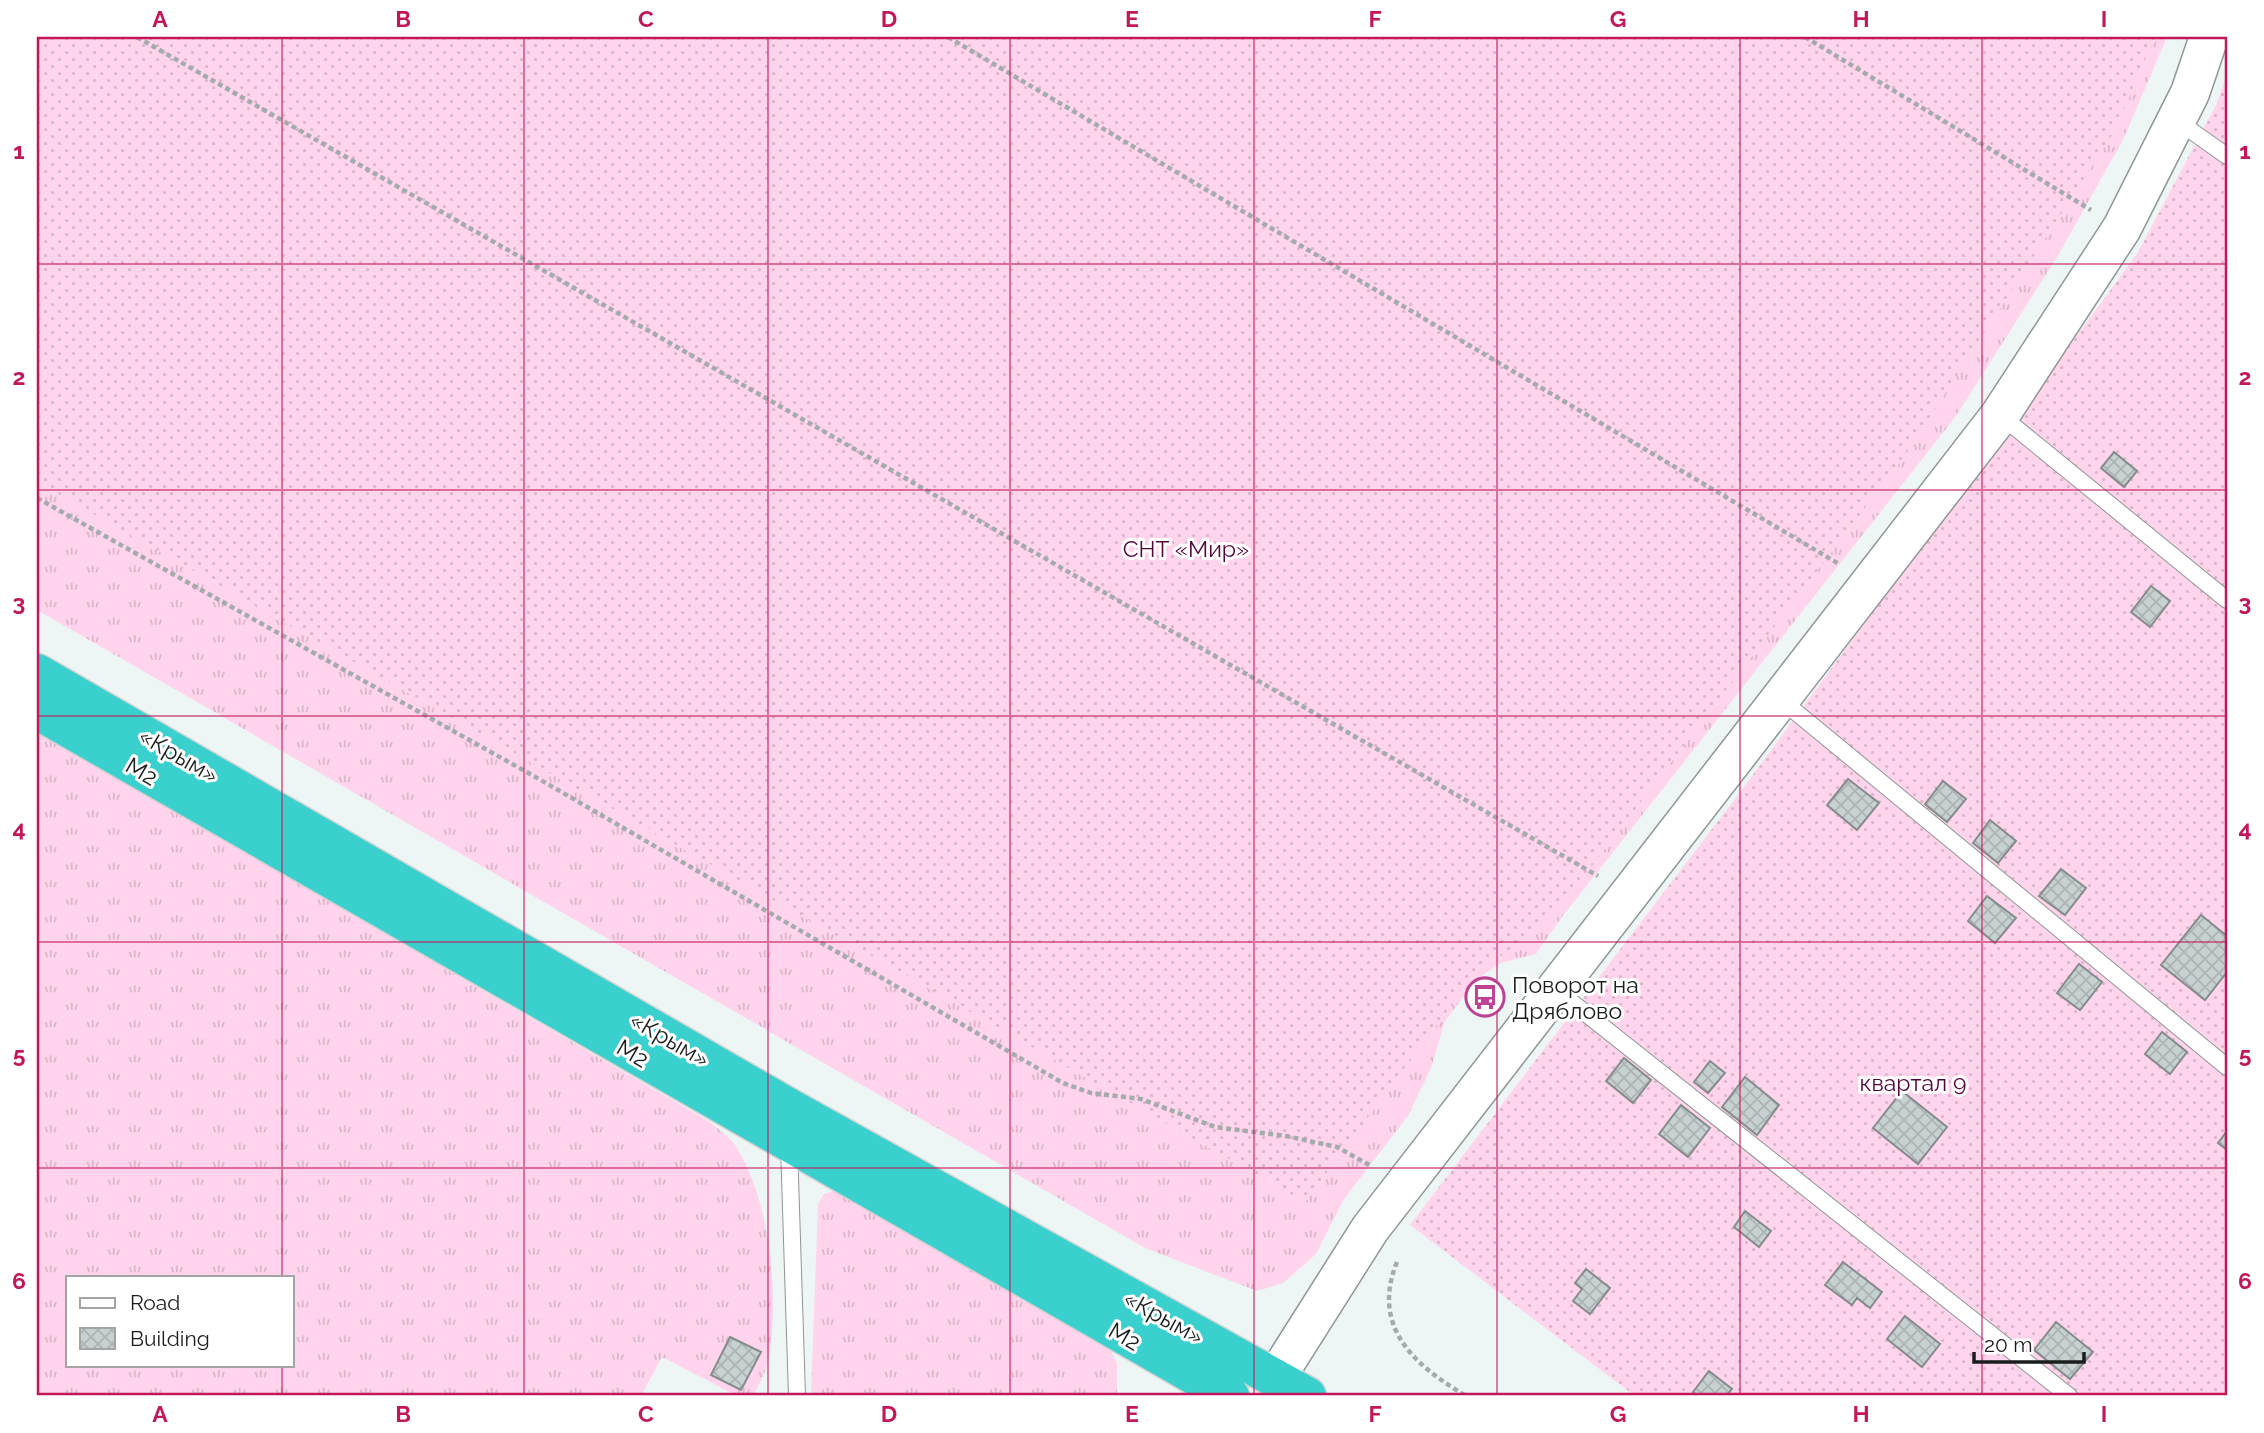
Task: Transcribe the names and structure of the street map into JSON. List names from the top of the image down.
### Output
{
  "streets": {
    "highway": ["«Крым»", "М2"]
  },
  "parks": ["СНТ «Мир»", "квартал 9"],
  "places": {
    "bus stop": ["Поворот на Дряблово"]
  },
  "legend": ["Road", "Building"],
  "scale_bar": "20 m",
  "grid": {
    "columns": [
      "A",
      "B",
      "C",
      "D",
      "E",
      "F",
      "G",
      "H",
      "I"
    ],
    "rows": [
      "1",
      "2",
      "3",
      "4",
      "5",
      "6"
    ]
  }
}
